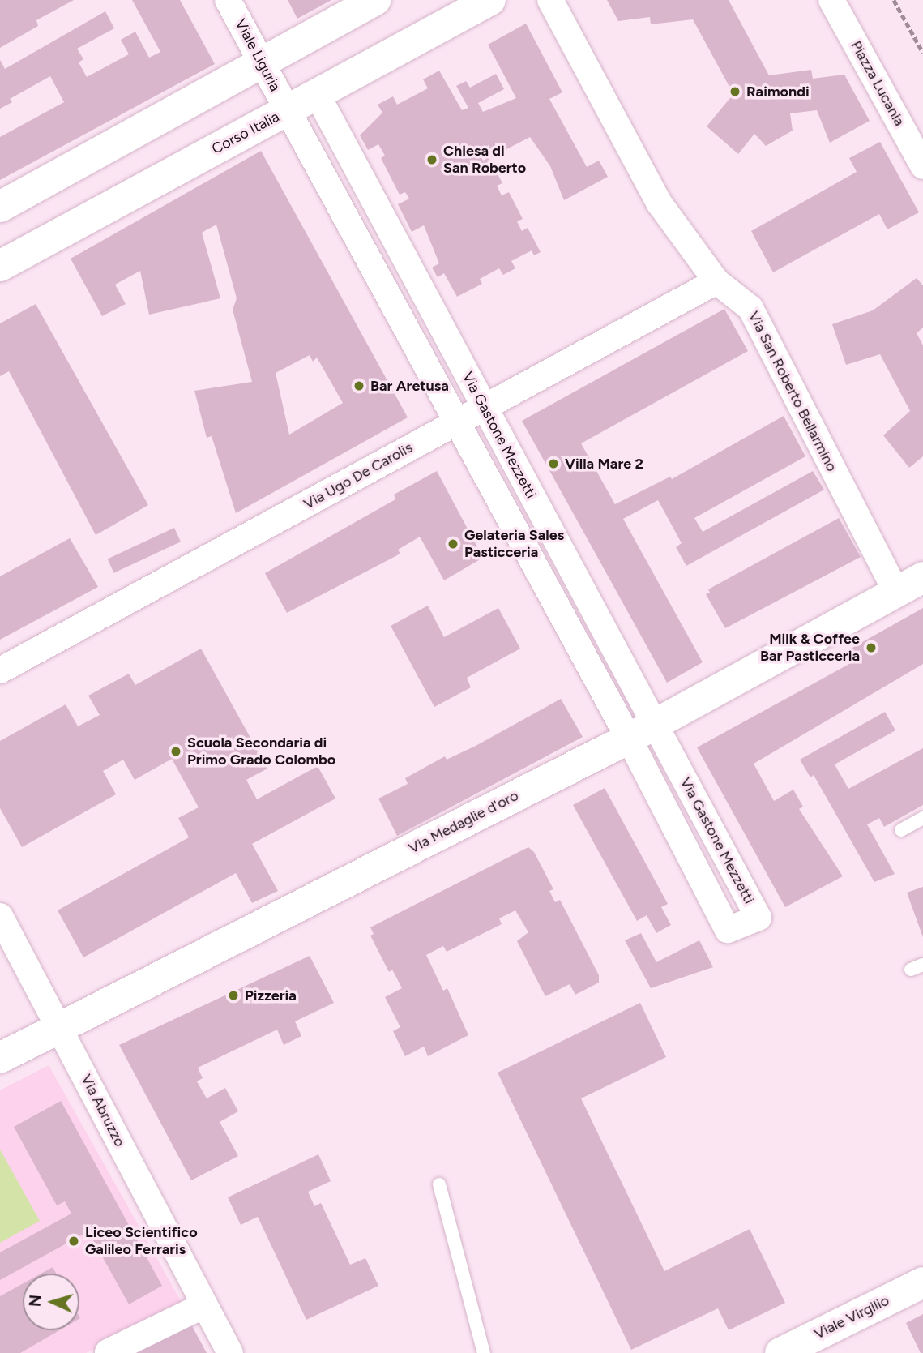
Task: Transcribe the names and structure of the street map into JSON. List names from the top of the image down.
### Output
{
  "streets": {
    "main road": ["Corso Italia", "Via Medaglie d'oro", "Viale Virgilio"],
    "street": [
      "Viale Liguria",
      "Piazza Lucania",
      "Via San Roberto Bellarmino",
      "Via Gastone Mezzetti",
      "Via Ugo De Carolis",
      "Via Abruzzo"
    ]
  },
  "crossings": [
    ["Viale Liguria", "Corso Italia"],
    ["Viale Liguria", "Via Gastone Mezzetti"],
    ["Corso Italia", "Via Gastone Mezzetti"],
    ["Via San Roberto Bellarmino", "Via Ugo De Carolis"],
    ["Via San Roberto Bellarmino", "Via Medaglie d'oro"],
    ["Via Gastone Mezzetti", "Via Ugo De Carolis"],
    ["Via Gastone Mezzetti", "Via Medaglie d'oro"],
    ["Via Medaglie d'oro", "Via Abruzzo"]
  ],
  "places": [
    "Raimondi",
    "Chiesa di San Roberto",
    "Bar Aretusa",
    "Villa Mare 2",
    "Gelateria Sales Pasticceria",
    "Milk & Coffee Bar Pasticceria",
    "Scuola Secondaria di Primo Grado Colombo",
    "Pizzeria",
    "Liceo Scientifico Galileo Ferraris"
  ],
  "north": "left"
}
